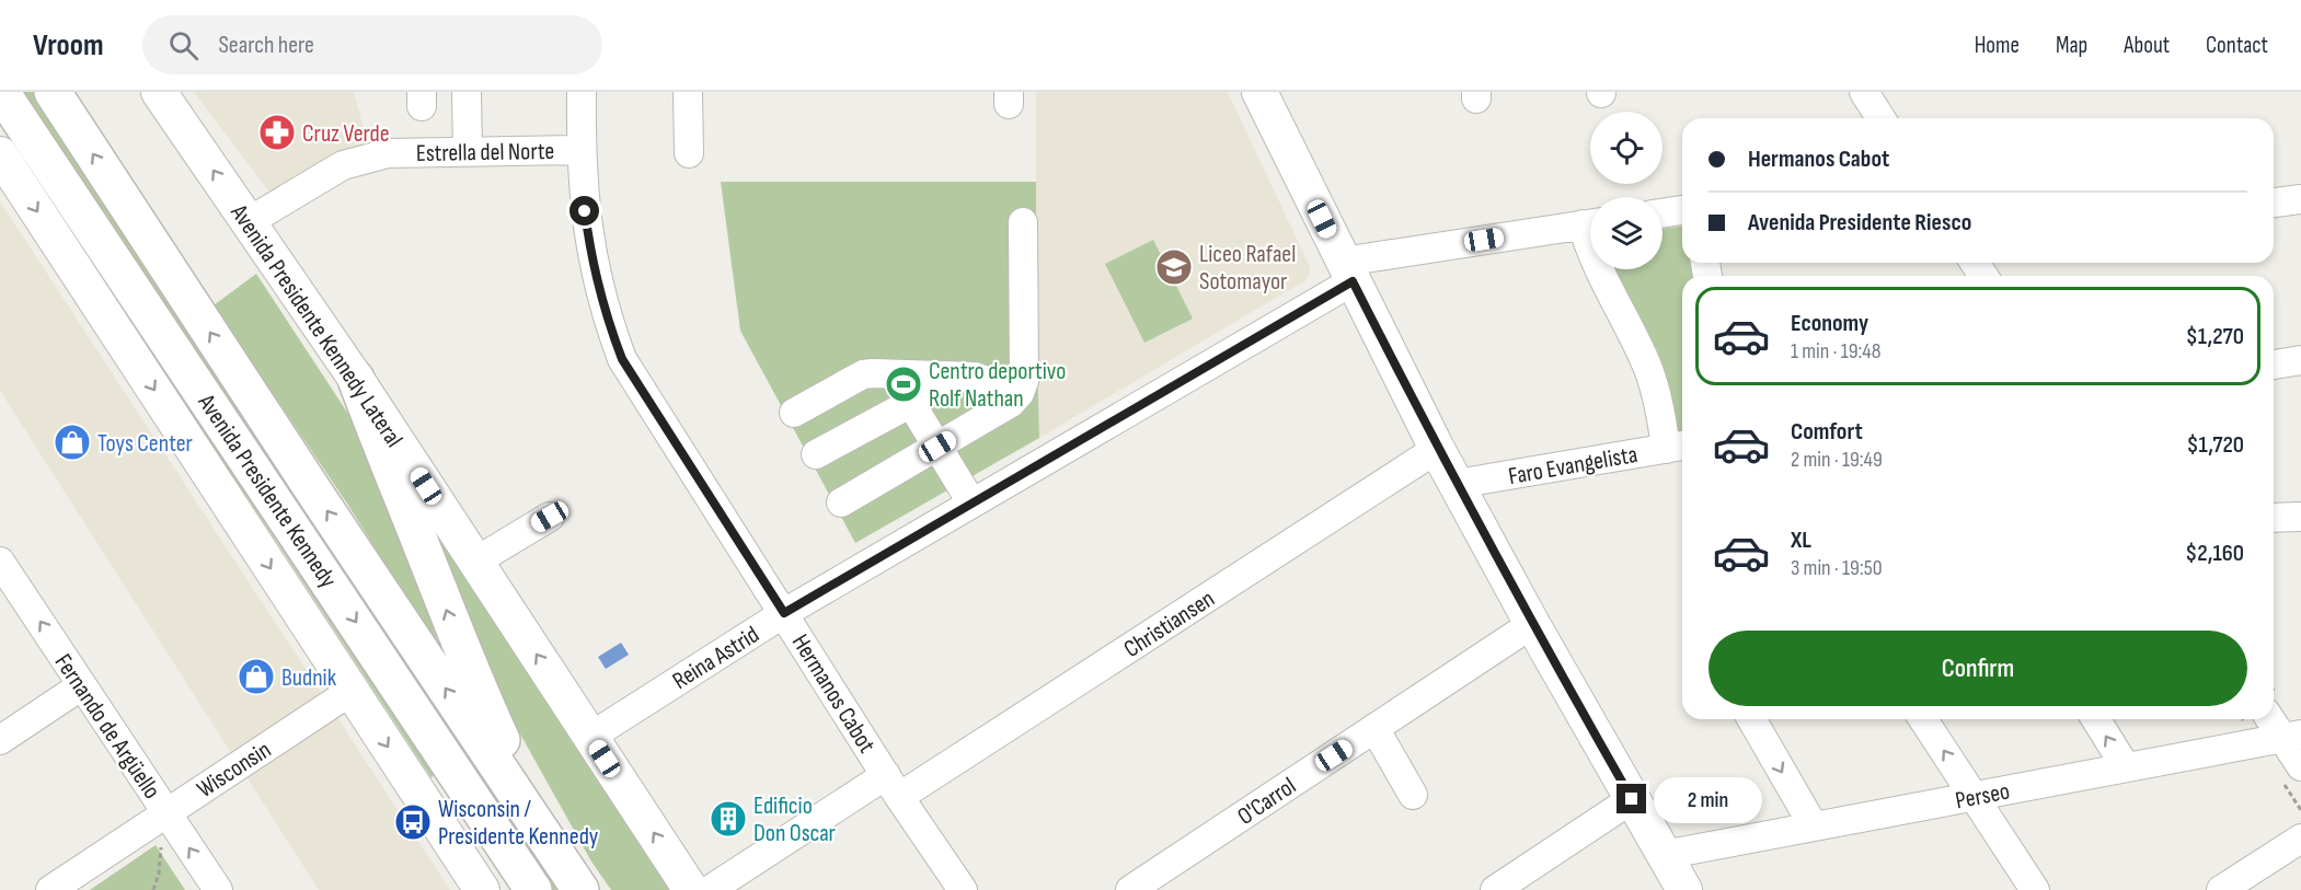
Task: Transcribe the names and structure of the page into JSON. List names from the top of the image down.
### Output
{
  "streets": {
    "highway": ["Avenida Presidente Kennedy"],
    "main road": ["Avenida Presidente Kennedy Lateral"],
    "street": [
      "Estrella del Norte",
      "Faro Evangelista",
      "Christiansen",
      "Reina Astrid",
      "Hermanos Cabot",
      "Fernando de Argüello",
      "Wisconsin",
      "Perseo",
      "O'Carrol"
    ]
  },
  "crossings": [
    ["Estrella del Norte", "Avenida Presidente Kennedy Lateral"],
    ["Estrella del Norte", "Hermanos Cabot"],
    ["Avenida Presidente Kennedy Lateral", "Reina Astrid"],
    ["Christiansen", "Hermanos Cabot"],
    ["Reina Astrid", "Hermanos Cabot"],
    ["Fernando de Argüello", "Wisconsin"]
  ],
  "one_way": ["Fernando de Argüello"],
  "places": {
    "pharmacy": ["Cruz Verde"],
    "school or university": ["Liceo Rafael Sotomayor"],
    "sports": ["Centro deportivo Rolf Nathan"],
    "shop": ["Toys Center", "Budnik"],
    "building": ["Edificio Don Oscar"],
    "bus stop": ["Wisconsin / Presidente Kennedy"]
  },
  "page": {
    "header": "Vroom",
    "search": "Search here",
    "nav": [
      "Home",
      "Map",
      "About",
      "Contact"
    ],
    "banner": ["Hermanos Cabot", "Avenida Presidente Riesco"],
    "list": [
      {
        "name": "Economy",
        "note": "1 min · 19:48",
        "value": "$1,270"
      },
      {
        "name": "Comfort",
        "note": "2 min · 19:49",
        "value": "$1,720"
      },
      {
        "name": "XL",
        "note": "3 min · 19:50",
        "value": "$2,160"
      }
    ],
    "buttons": "Confirm",
    "bubble": "2 min"
  }
}
